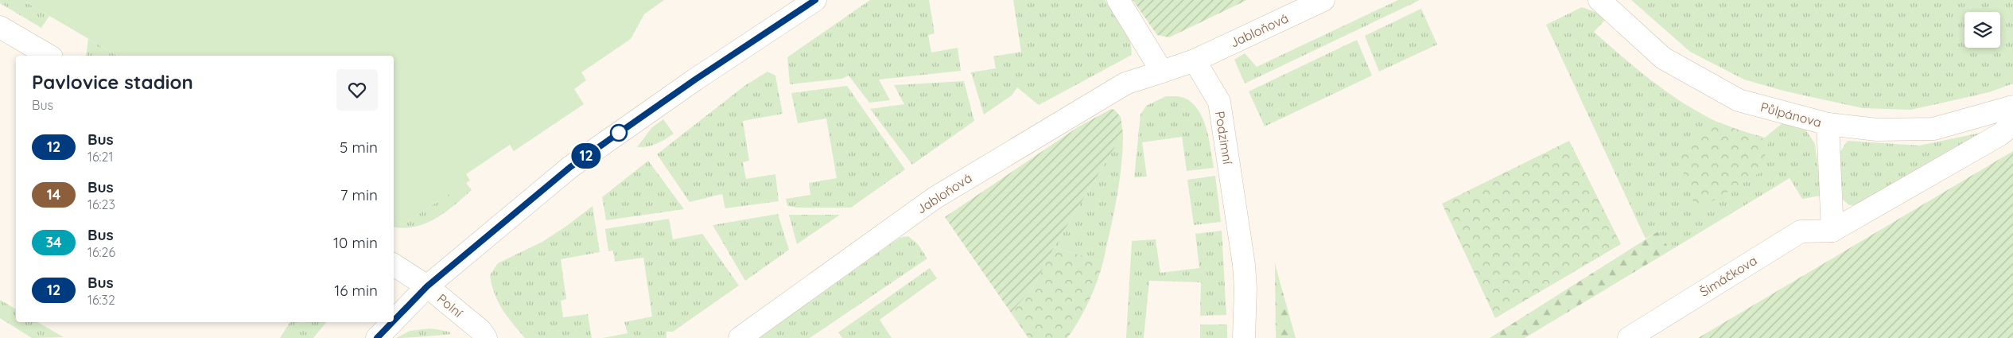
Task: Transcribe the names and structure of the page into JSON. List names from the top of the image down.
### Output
{
  "streets": {
    "street": [
      "Jabloňová",
      "Půlpánova",
      "Podzimní",
      "Šimáčkova",
      "Polní"
    ]
  },
  "crossings": [
    ["Jabloňová", "Podzimní"]
  ],
  "lines": ["bus line 12"],
  "page": {
    "on_map": "12",
    "heading": ["Pavlovice stadion", "Bus"],
    "list": [
      {
        "mark": "12",
        "name": "Bus",
        "note": "16:21",
        "value": "5 min"
      },
      {
        "mark": "14",
        "name": "Bus",
        "note": "16:23",
        "value": "7 min"
      },
      {
        "mark": "34",
        "name": "Bus",
        "note": "16:26",
        "value": "10 min"
      },
      {
        "mark": "12",
        "name": "Bus",
        "note": "16:32",
        "value": "16 min"
      }
    ]
  }
}
